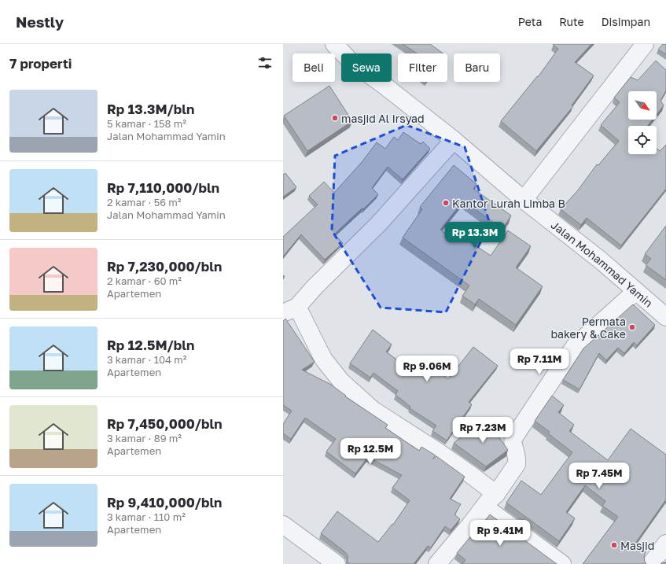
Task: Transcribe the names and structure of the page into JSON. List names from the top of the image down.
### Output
{
  "streets": {
    "street": ["Jalan Mohammad Yamin"]
  },
  "places": [
    "masjid Al Irsyad",
    "Kantor Lurah Limba B",
    "Permata bakery & Cake",
    "Masjid"
  ],
  "north": "bottom right",
  "page": {
    "header": "Nestly",
    "nav": ["Peta", "Rute", "Disimpan"],
    "heading": "7 properti",
    "chip": [
      "Beli",
      "Sewa",
      "Filter",
      "Baru"
    ],
    "list": [
      {
        "name": "Rp 13.3M/bln",
        "note": "5 kamar · 158 m² · Jalan Mohammad Yamin"
      },
      {
        "name": "Rp 7,110,000/bln",
        "note": "2 kamar · 56 m² · Jalan Mohammad Yamin"
      },
      {
        "name": "Rp 7,230,000/bln",
        "note": "2 kamar · 60 m² · Apartemen"
      },
      {
        "name": "Rp 12.5M/bln",
        "note": "3 kamar · 104 m² · Apartemen"
      },
      {
        "name": "Rp 7,450,000/bln",
        "note": "3 kamar · 89 m² · Apartemen"
      },
      {
        "name": "Rp 9,410,000/bln",
        "note": "3 kamar · 110 m² · Apartemen"
      }
    ],
    "price": [
      "Rp 13.3M",
      "Rp 7.11M",
      "Rp 9.06M",
      "Rp 7.23M",
      "Rp 12.5M",
      "Rp 7.45M",
      "Rp 9.41M"
    ]
  }
}
